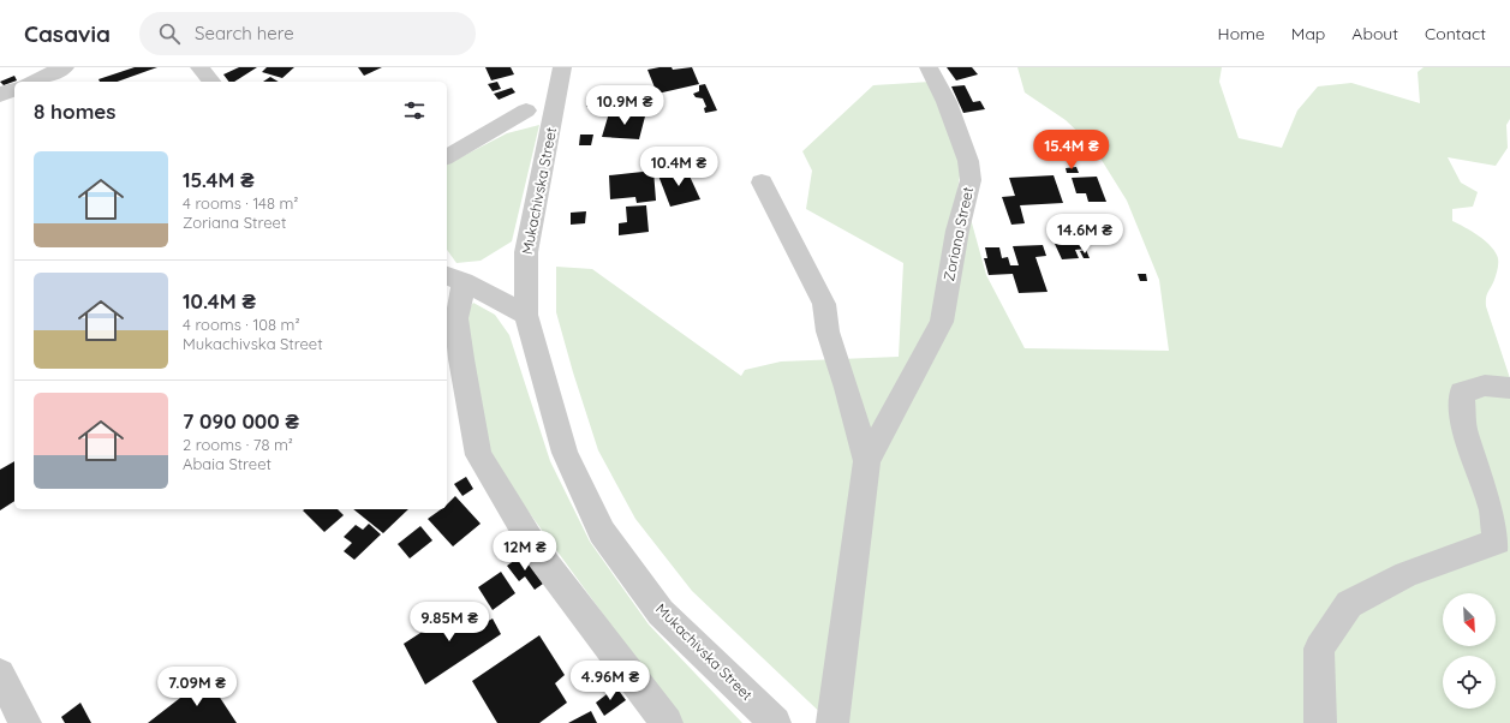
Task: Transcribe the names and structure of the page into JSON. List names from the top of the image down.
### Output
{
  "streets": {
    "street": ["Mukachivska Street", "Zoriana Street"]
  },
  "north": "bottom right",
  "page": {
    "header": "Casavia",
    "search": "Search here",
    "nav": [
      "Home",
      "Map",
      "About",
      "Contact"
    ],
    "heading": "8 homes",
    "price": [
      "10.9M ₴",
      "15.4M ₴",
      "10.4M ₴",
      "14.6M ₴",
      "12M ₴",
      "9.85M ₴",
      "4.96M ₴",
      "7.09M ₴"
    ],
    "list": [
      {
        "name": "15.4M ₴",
        "note": "4 rooms · 148 m² · Zoriana Street"
      },
      {
        "name": "10.4M ₴",
        "note": "4 rooms · 108 m² · Mukachivska Street"
      },
      {
        "name": "7 090 000 ₴",
        "note": "2 rooms · 78 m² · Abaia Street"
      }
    ]
  }
}
